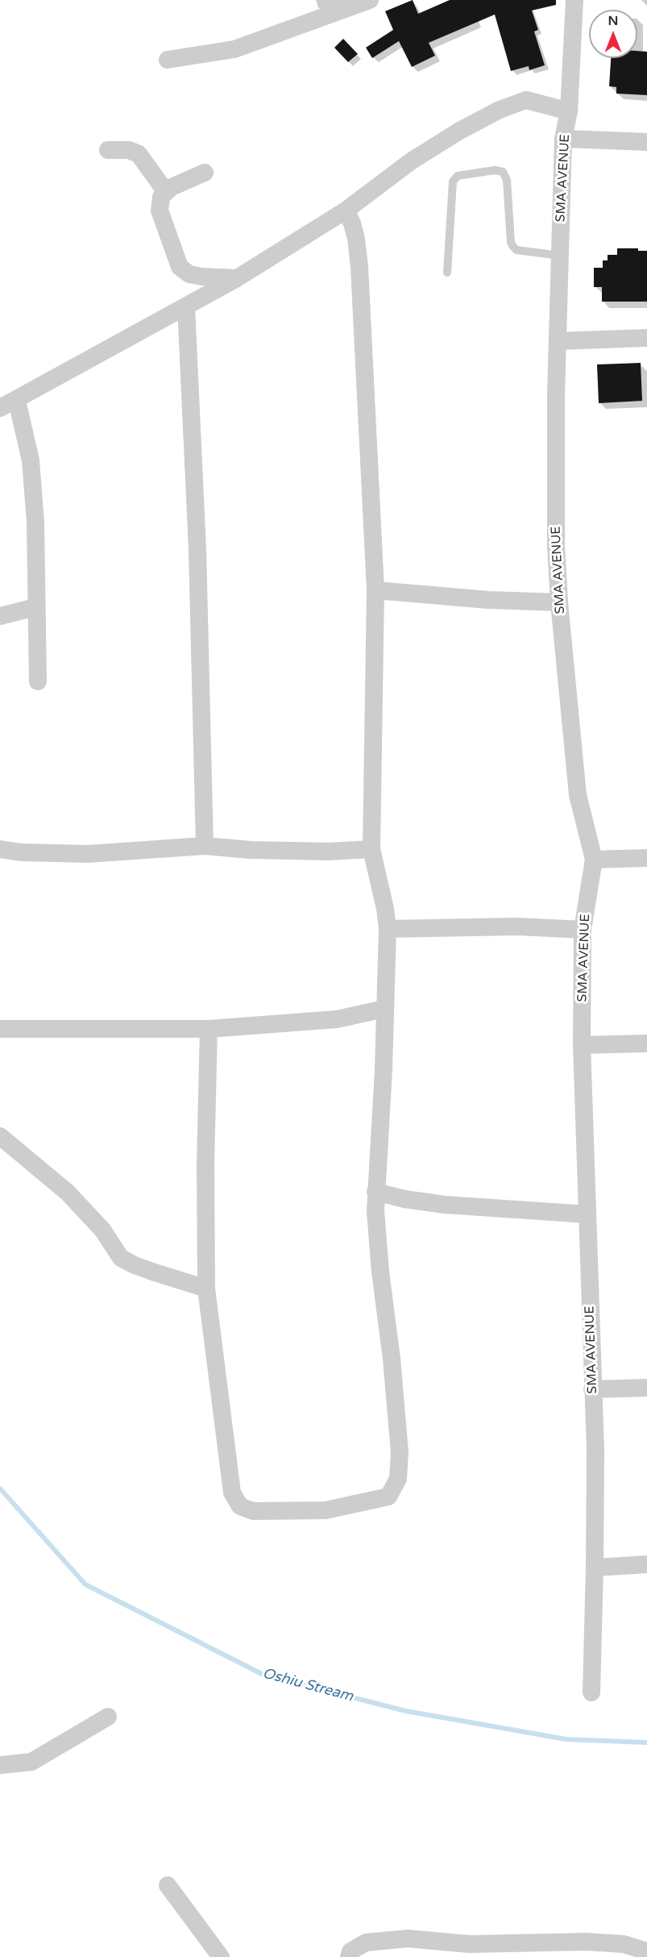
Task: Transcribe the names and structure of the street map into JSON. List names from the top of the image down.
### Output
{
  "streets": {
    "street": ["SMA AVENUE"]
  },
  "water": ["Oshiu Stream"],
  "north": "top"
}
